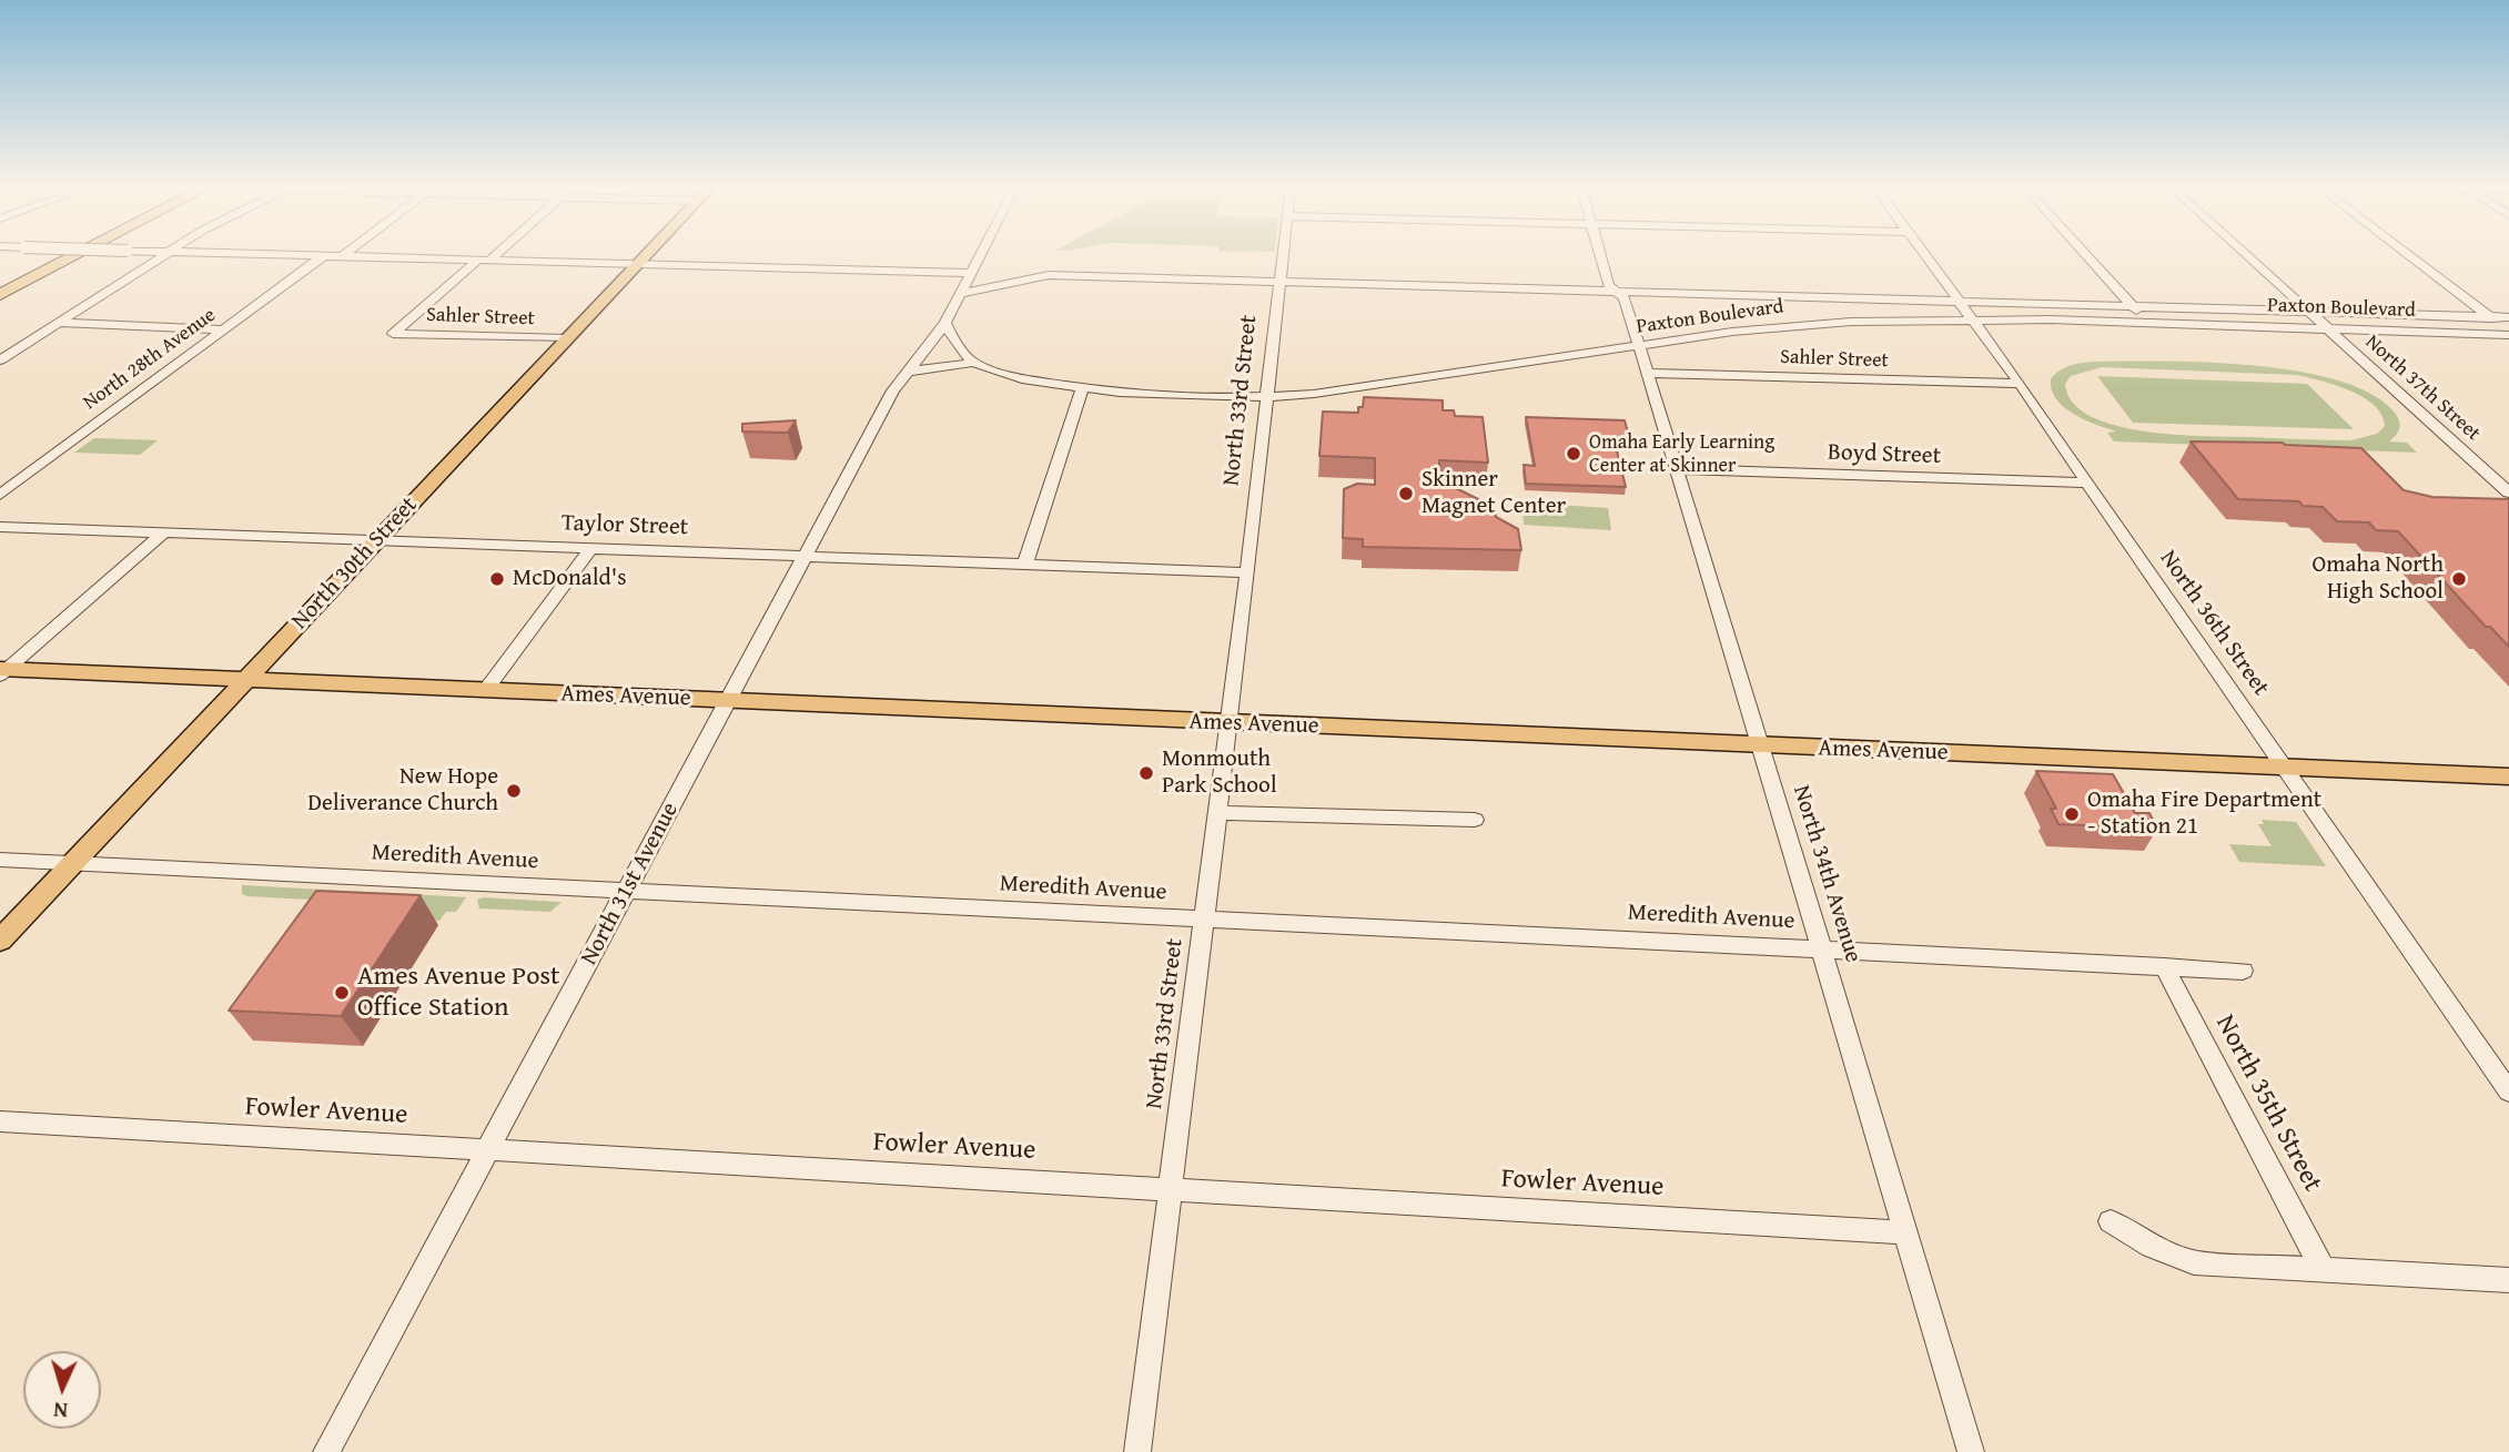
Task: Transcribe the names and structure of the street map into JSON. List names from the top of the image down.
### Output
{
  "streets": {
    "main road": ["North 30th Street", "Ames Avenue"],
    "street": [
      "Paxton Boulevard",
      "Sahler Street",
      "North 28th Avenue",
      "North 37th Street",
      "North 33rd Street",
      "Boyd Street",
      "Taylor Street",
      "North 36th Street",
      "Meredith Avenue",
      "North 34th Avenue",
      "North 31st Avenue",
      "North 35th Street",
      "Fowler Avenue"
    ]
  },
  "crossings": [
    ["Paxton Boulevard", "North 37th Street"],
    ["Paxton Boulevard", "North 33rd Street"],
    ["Paxton Boulevard", "North 36th Street"],
    ["Paxton Boulevard", "North 34th Avenue"],
    ["Sahler Street", "North 30th Street"],
    ["Sahler Street", "North 36th Street"],
    ["Sahler Street", "North 34th Avenue"],
    ["North 33rd Street", "Taylor Street"],
    ["North 33rd Street", "Ames Avenue"],
    ["North 33rd Street", "Meredith Avenue"],
    ["North 33rd Street", "Fowler Avenue"],
    ["Boyd Street", "North 36th Street"],
    ["Boyd Street", "North 34th Avenue"],
    ["Taylor Street", "North 30th Street"],
    ["Taylor Street", "North 31st Avenue"],
    ["North 30th Street", "Ames Avenue"],
    ["North 30th Street", "Meredith Avenue"],
    ["North 36th Street", "Ames Avenue"],
    ["Ames Avenue", "North 34th Avenue"],
    ["Ames Avenue", "North 31st Avenue"],
    ["Meredith Avenue", "North 34th Avenue"],
    ["Meredith Avenue", "North 31st Avenue"],
    ["Meredith Avenue", "North 35th Street"],
    ["North 34th Avenue", "Fowler Avenue"],
    ["North 31st Avenue", "Fowler Avenue"]
  ],
  "places": [
    "Omaha Early Learning Center at Skinner",
    "Skinner Magnet Center",
    "McDonald's",
    "Omaha North High School",
    "Monmouth Park School",
    "New Hope Deliverance Church",
    "Omaha Fire Department - Station 21",
    "Ames Avenue Post Office Station"
  ],
  "north": "bottom"
}
